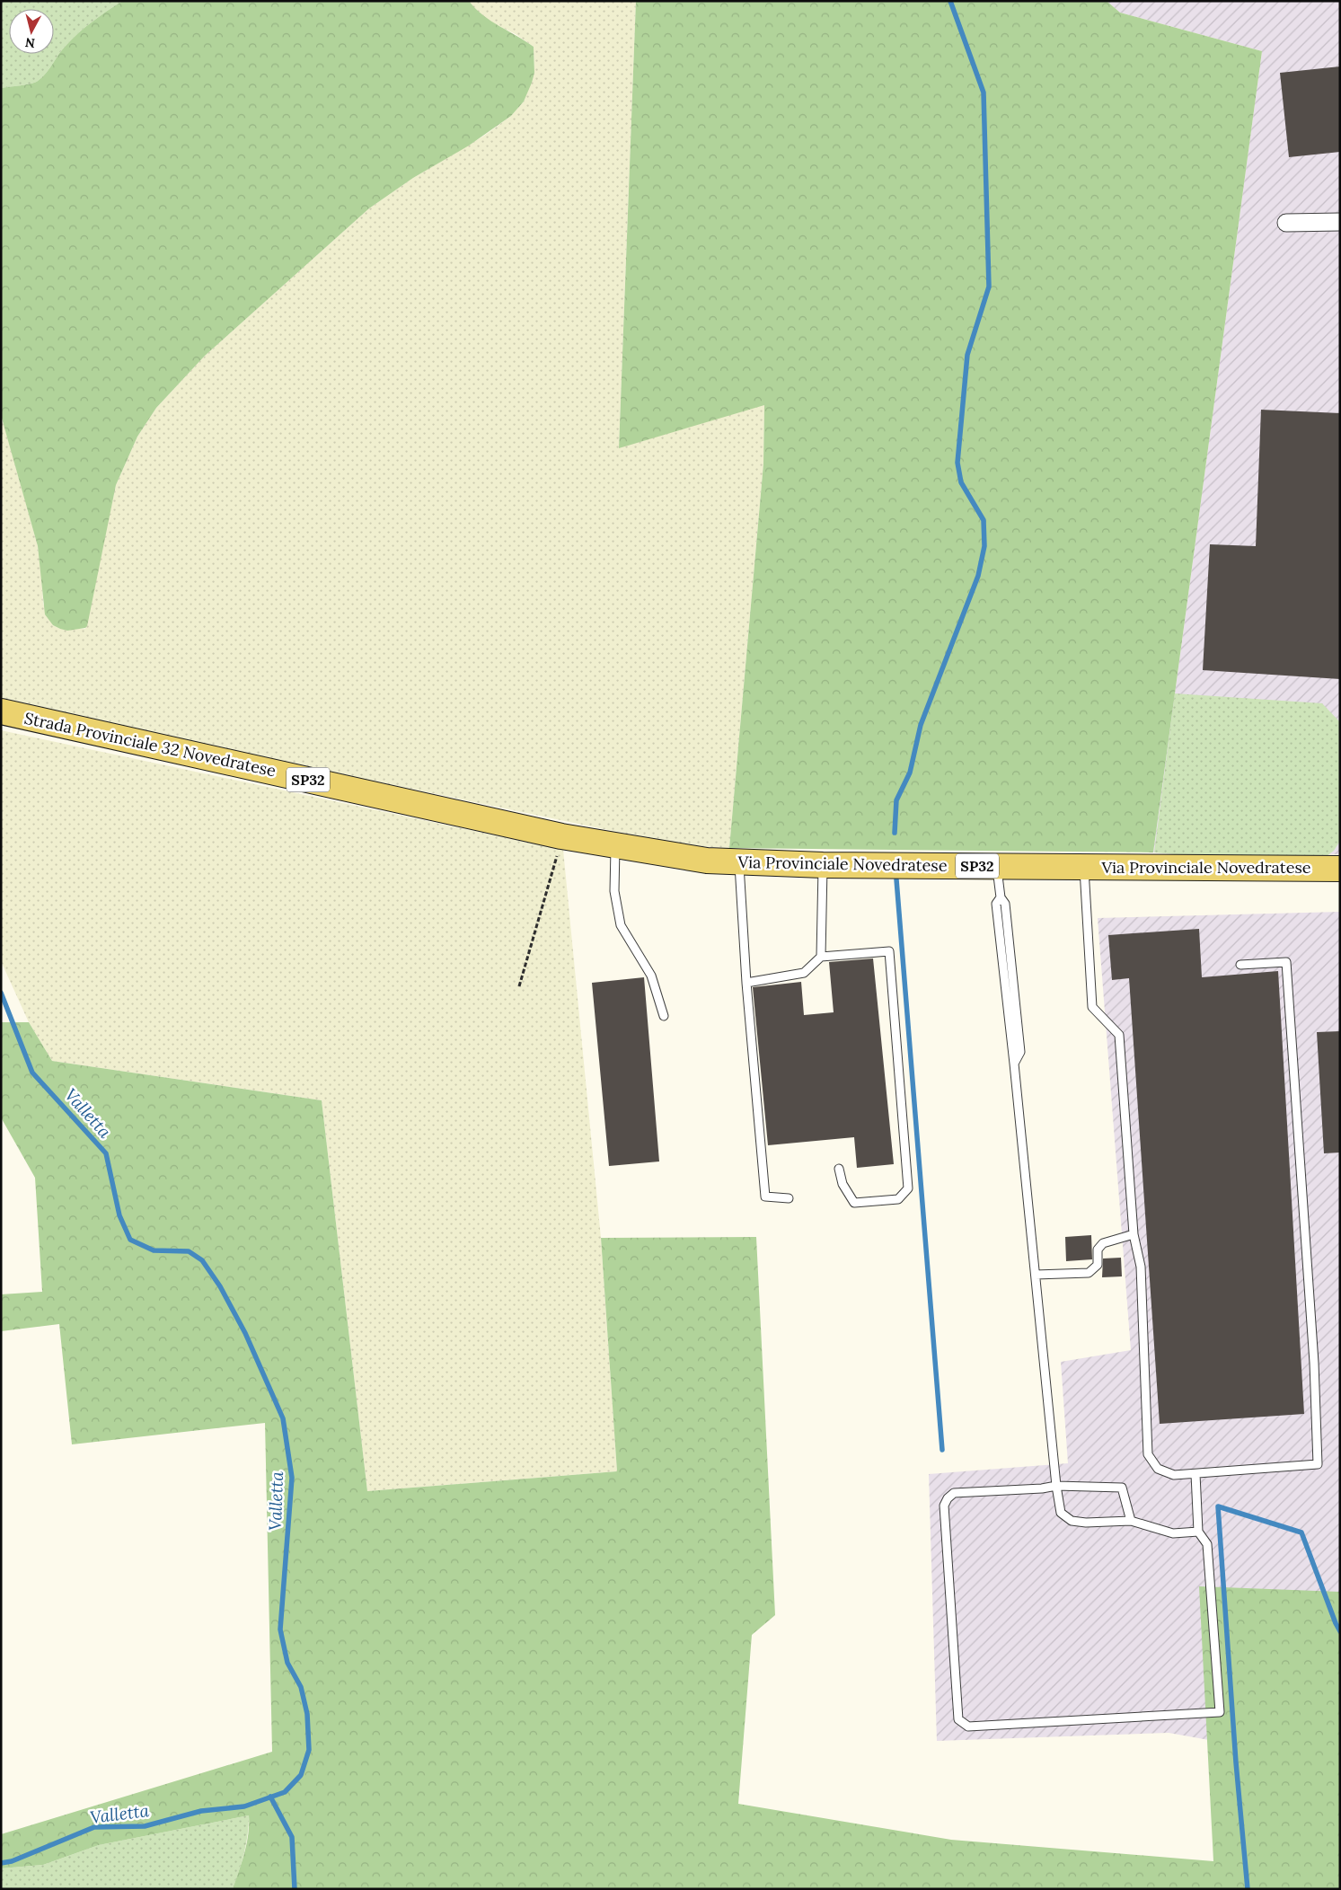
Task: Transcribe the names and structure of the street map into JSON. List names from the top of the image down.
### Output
{
  "streets": {
    "main road": ["Strada Provinciale 32 Novedratese", "SP32", "Via Provinciale Novedratese"]
  },
  "crossings": [
    ["Strada Provinciale 32 Novedratese", "Via Provinciale Novedratese"]
  ],
  "water": ["Valletta"],
  "north": "bottom"
}
